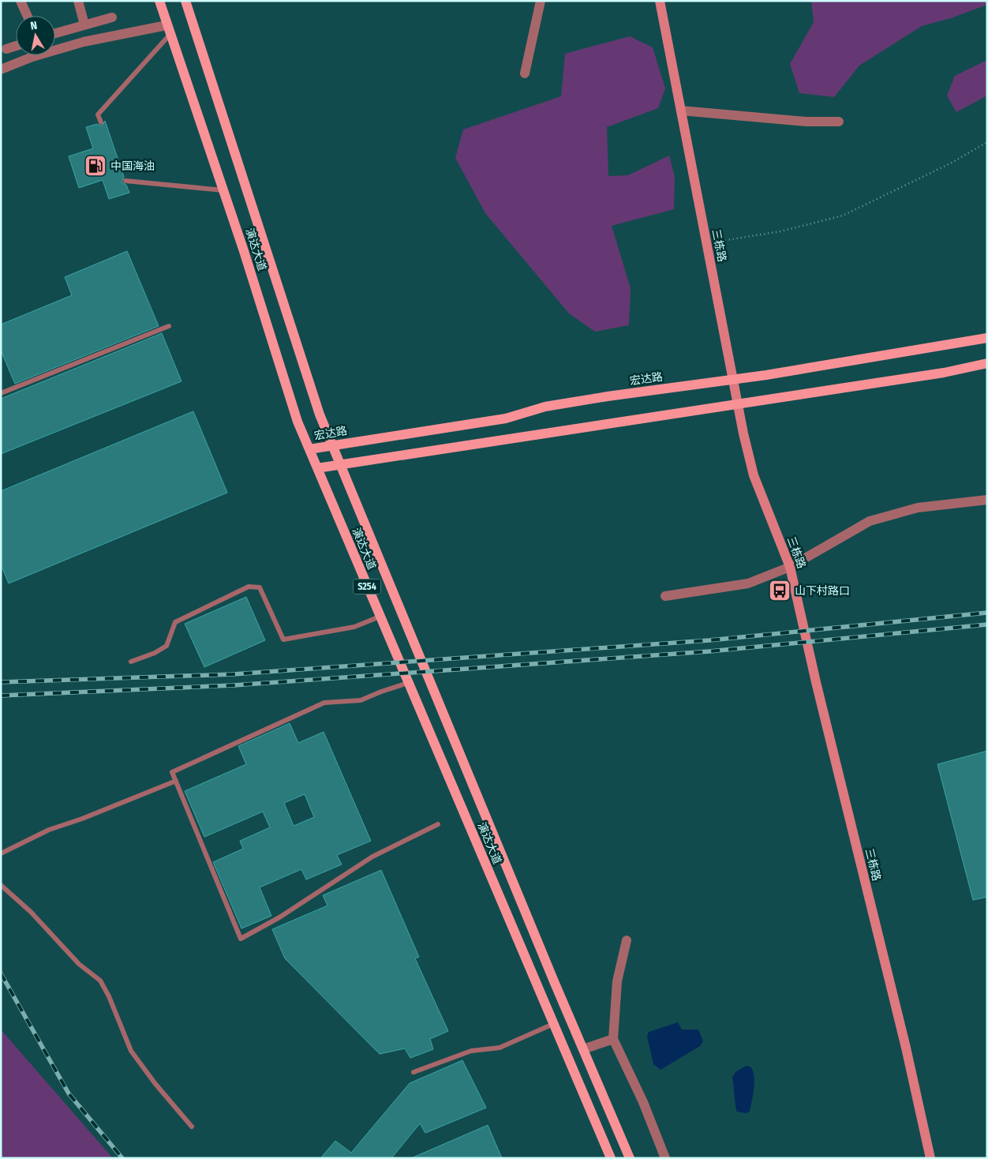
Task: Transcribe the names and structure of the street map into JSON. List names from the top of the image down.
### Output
{
  "streets": {
    "main road": [
      "三栋路",
      "演达大道",
      "宏达路",
      "S254"
    ]
  },
  "crossings": [
    ["三栋路", "宏达路"],
    ["演达大道", "宏达路"]
  ],
  "places": {
    "fuel station": ["中国海油"],
    "bus stop": ["山下村路口"]
  },
  "north": "top"
}
